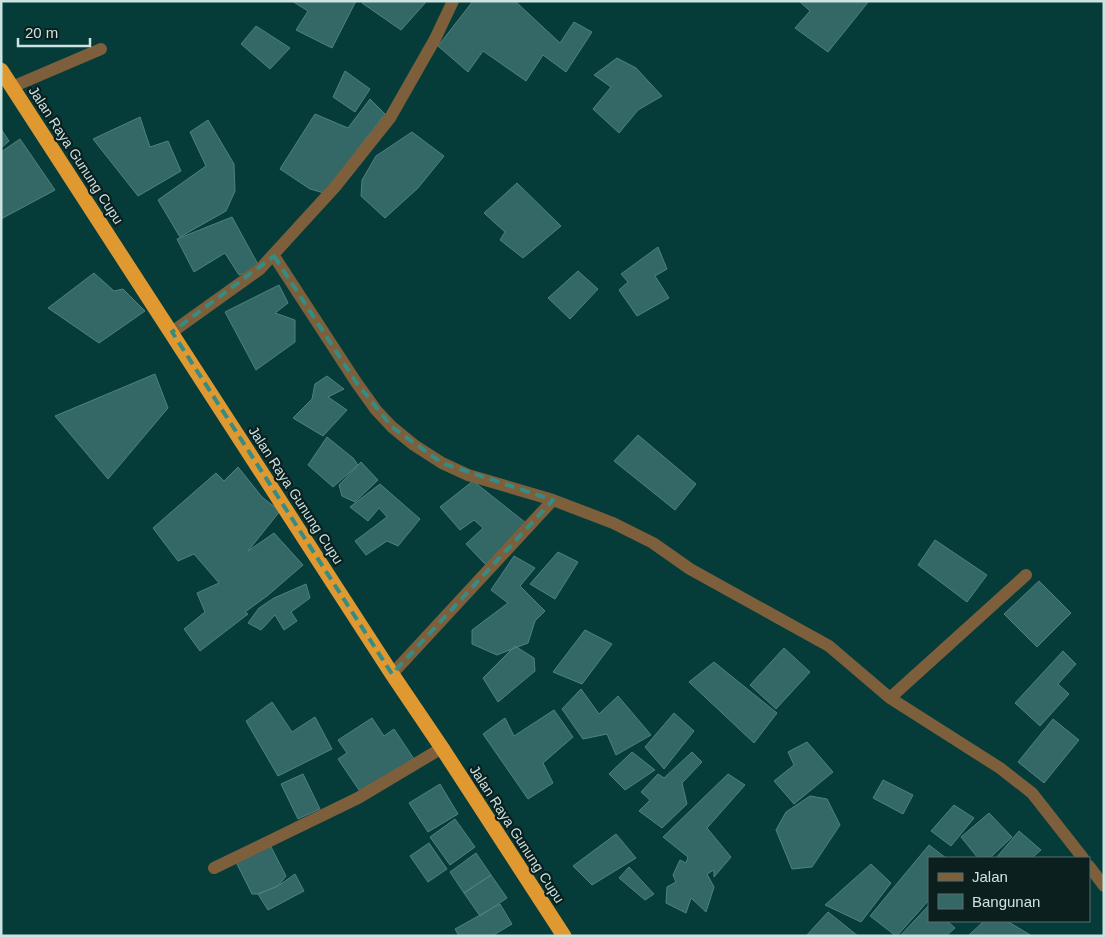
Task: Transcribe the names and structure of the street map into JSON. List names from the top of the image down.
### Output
{
  "streets": {
    "highway": ["Jalan Raya Gunung Cupu"]
  },
  "legend": ["Jalan", "Bangunan"],
  "scale_bar": "20 m"
}
